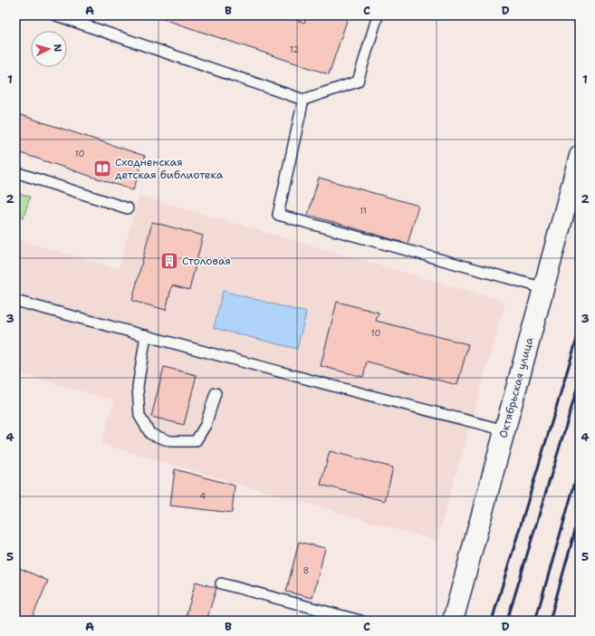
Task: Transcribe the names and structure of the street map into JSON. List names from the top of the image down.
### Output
{
  "streets": {
    "street": ["Октябрьская улица"]
  },
  "places": {
    "library": ["Сходненская детская библиотека"],
    "building": ["Столовая"]
  },
  "house_numbers": [
    "12",
    "10",
    "11",
    "10",
    "4",
    "8"
  ],
  "north": "right",
  "grid": {
    "columns": [
      "A",
      "B",
      "C",
      "D"
    ],
    "rows": [
      "1",
      "2",
      "3",
      "4",
      "5"
    ]
  }
}
